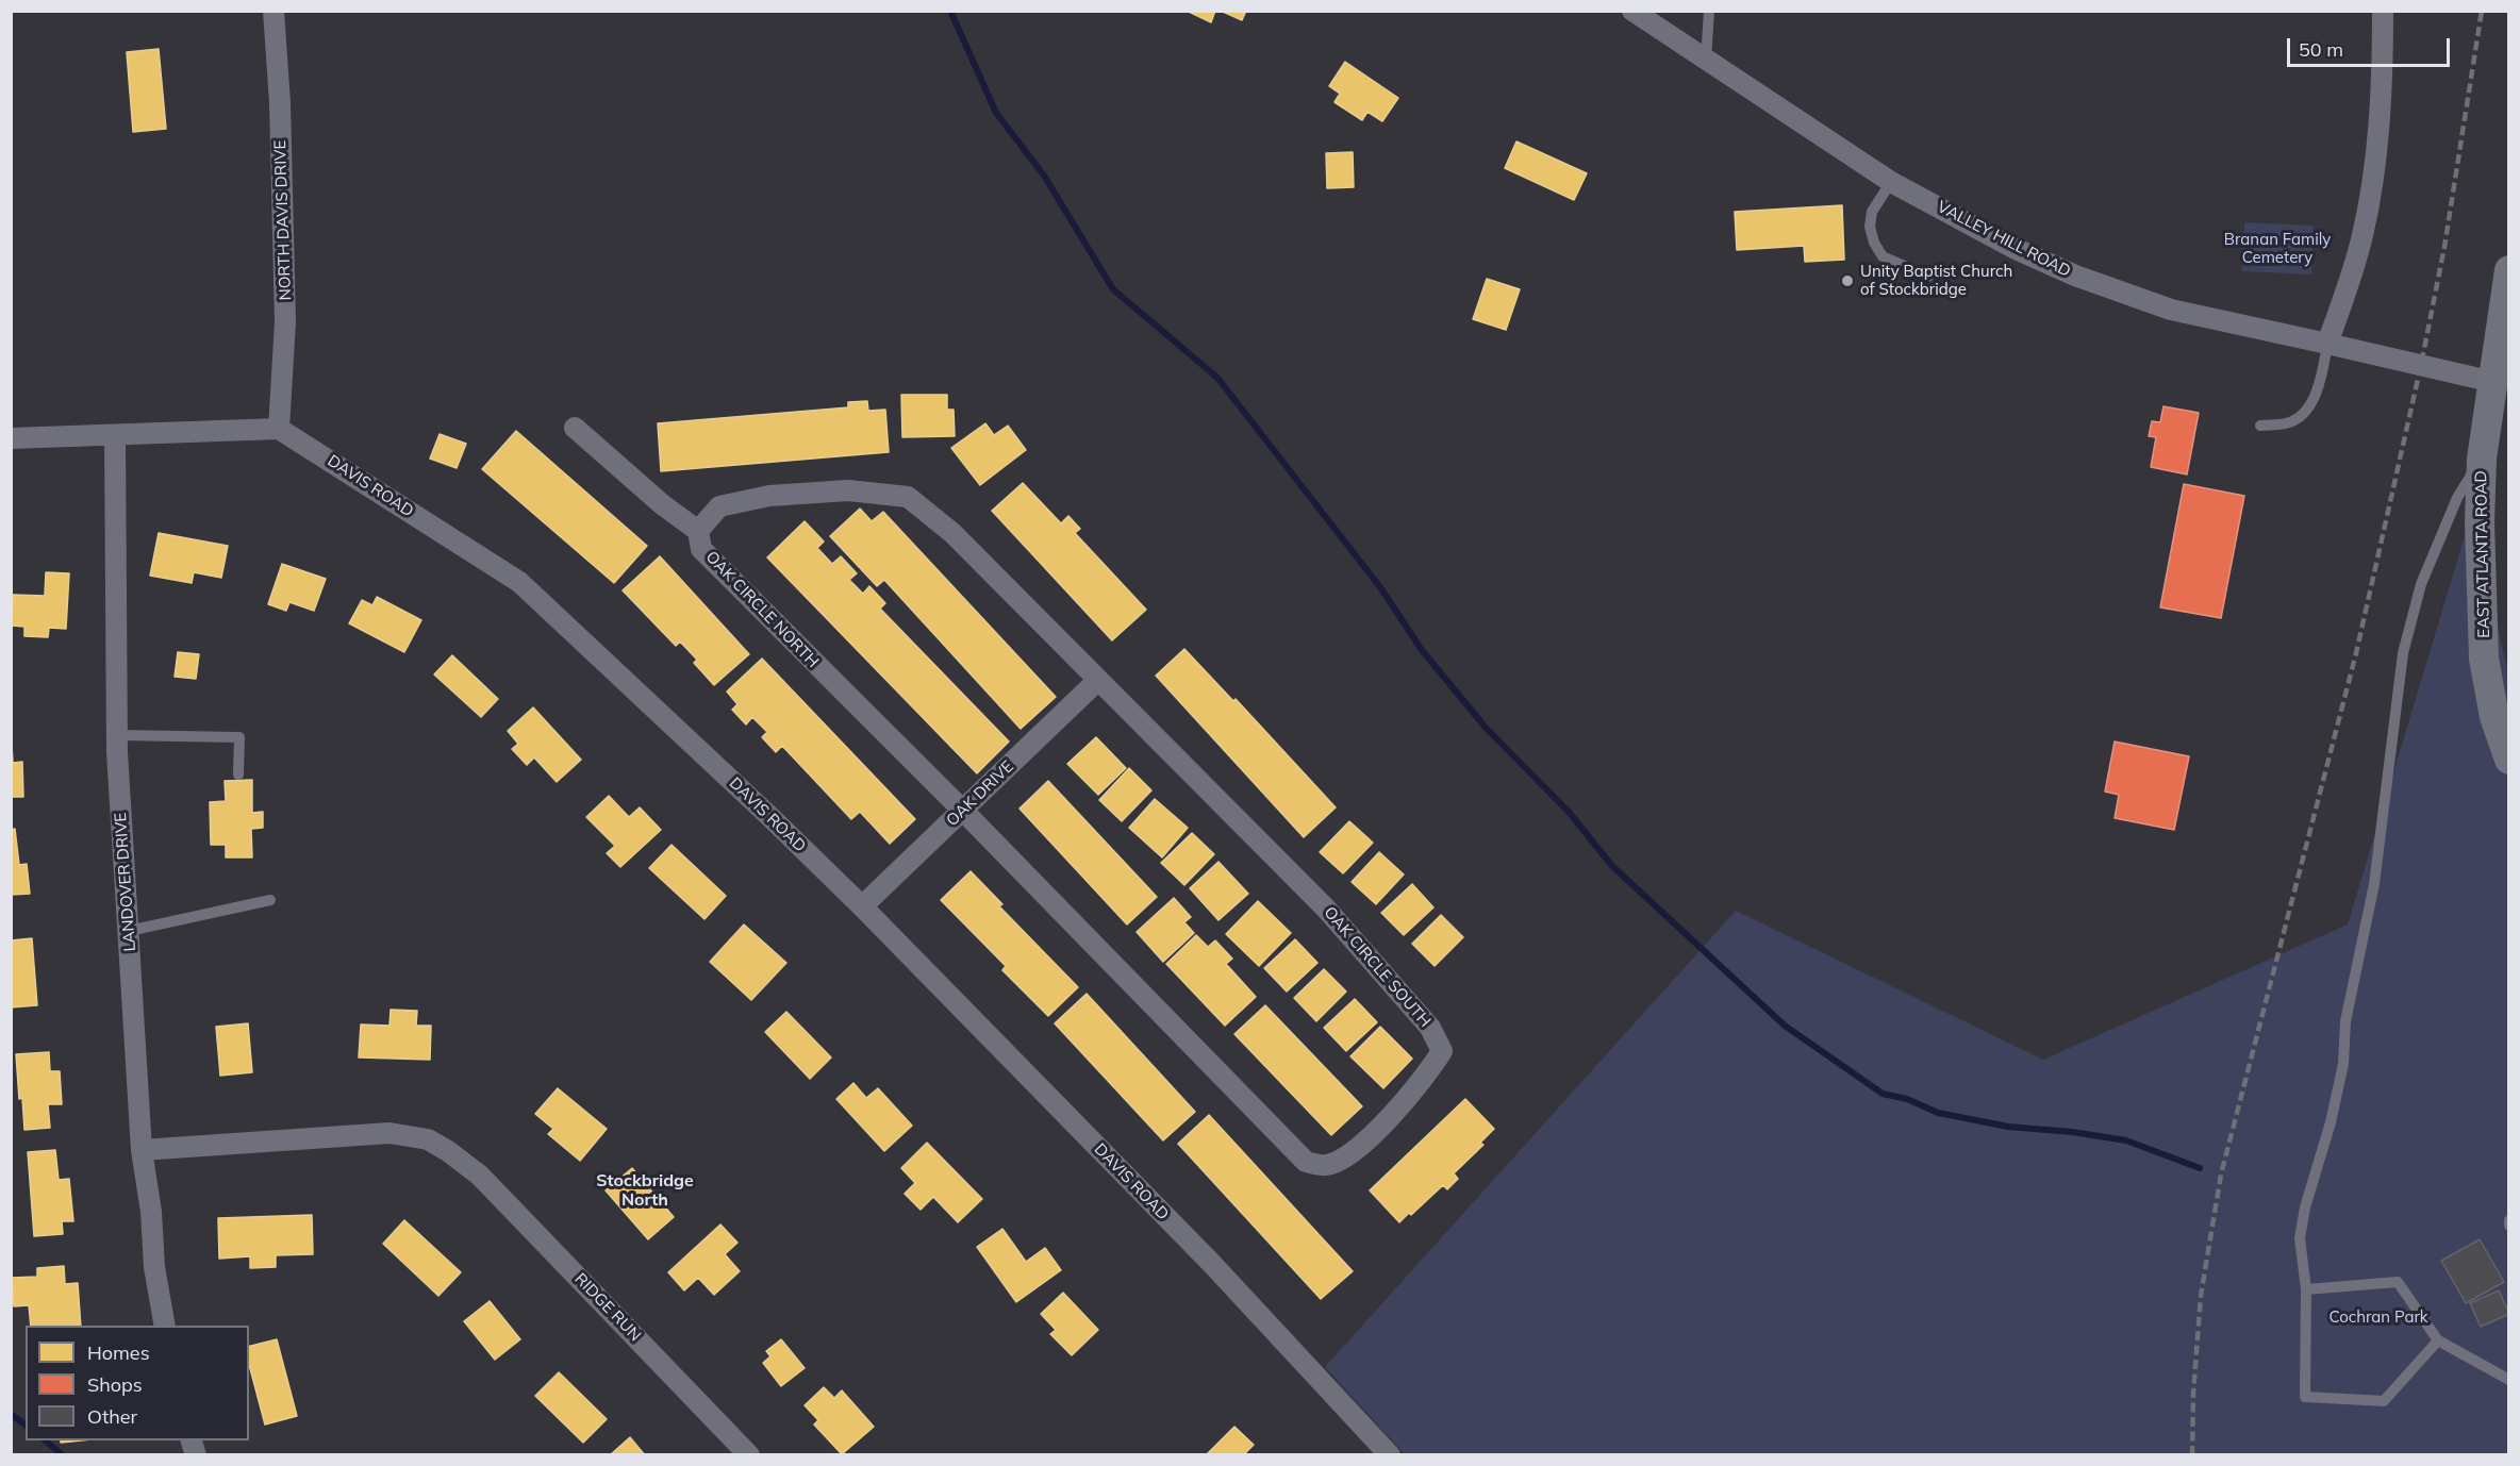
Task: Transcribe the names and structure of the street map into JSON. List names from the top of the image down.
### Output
{
  "streets": {
    "street": [
      "NORTH DAVIS DRIVE",
      "VALLEY HILL ROAD",
      "DAVIS ROAD",
      "EAST ATLANTA ROAD",
      "OAK CIRCLE NORTH",
      "OAK DRIVE",
      "LANDOVER DRIVE",
      "OAK CIRCLE SOUTH",
      "RIDGE RUN"
    ]
  },
  "crossings": [
    ["NORTH DAVIS DRIVE", "DAVIS ROAD"],
    ["VALLEY HILL ROAD", "EAST ATLANTA ROAD"],
    ["DAVIS ROAD", "OAK DRIVE"],
    ["OAK CIRCLE NORTH", "OAK DRIVE"],
    ["OAK CIRCLE NORTH", "OAK CIRCLE SOUTH"],
    ["OAK DRIVE", "OAK CIRCLE SOUTH"],
    ["LANDOVER DRIVE", "RIDGE RUN"]
  ],
  "districts": ["Stockbridge North"],
  "parks": ["Branan Family Cemetery", "Cochran Park"],
  "places": ["Unity Baptist Church of Stockbridge"],
  "legend": ["Homes", "Shops", "Other"],
  "scale_bar": "50 m"
}
